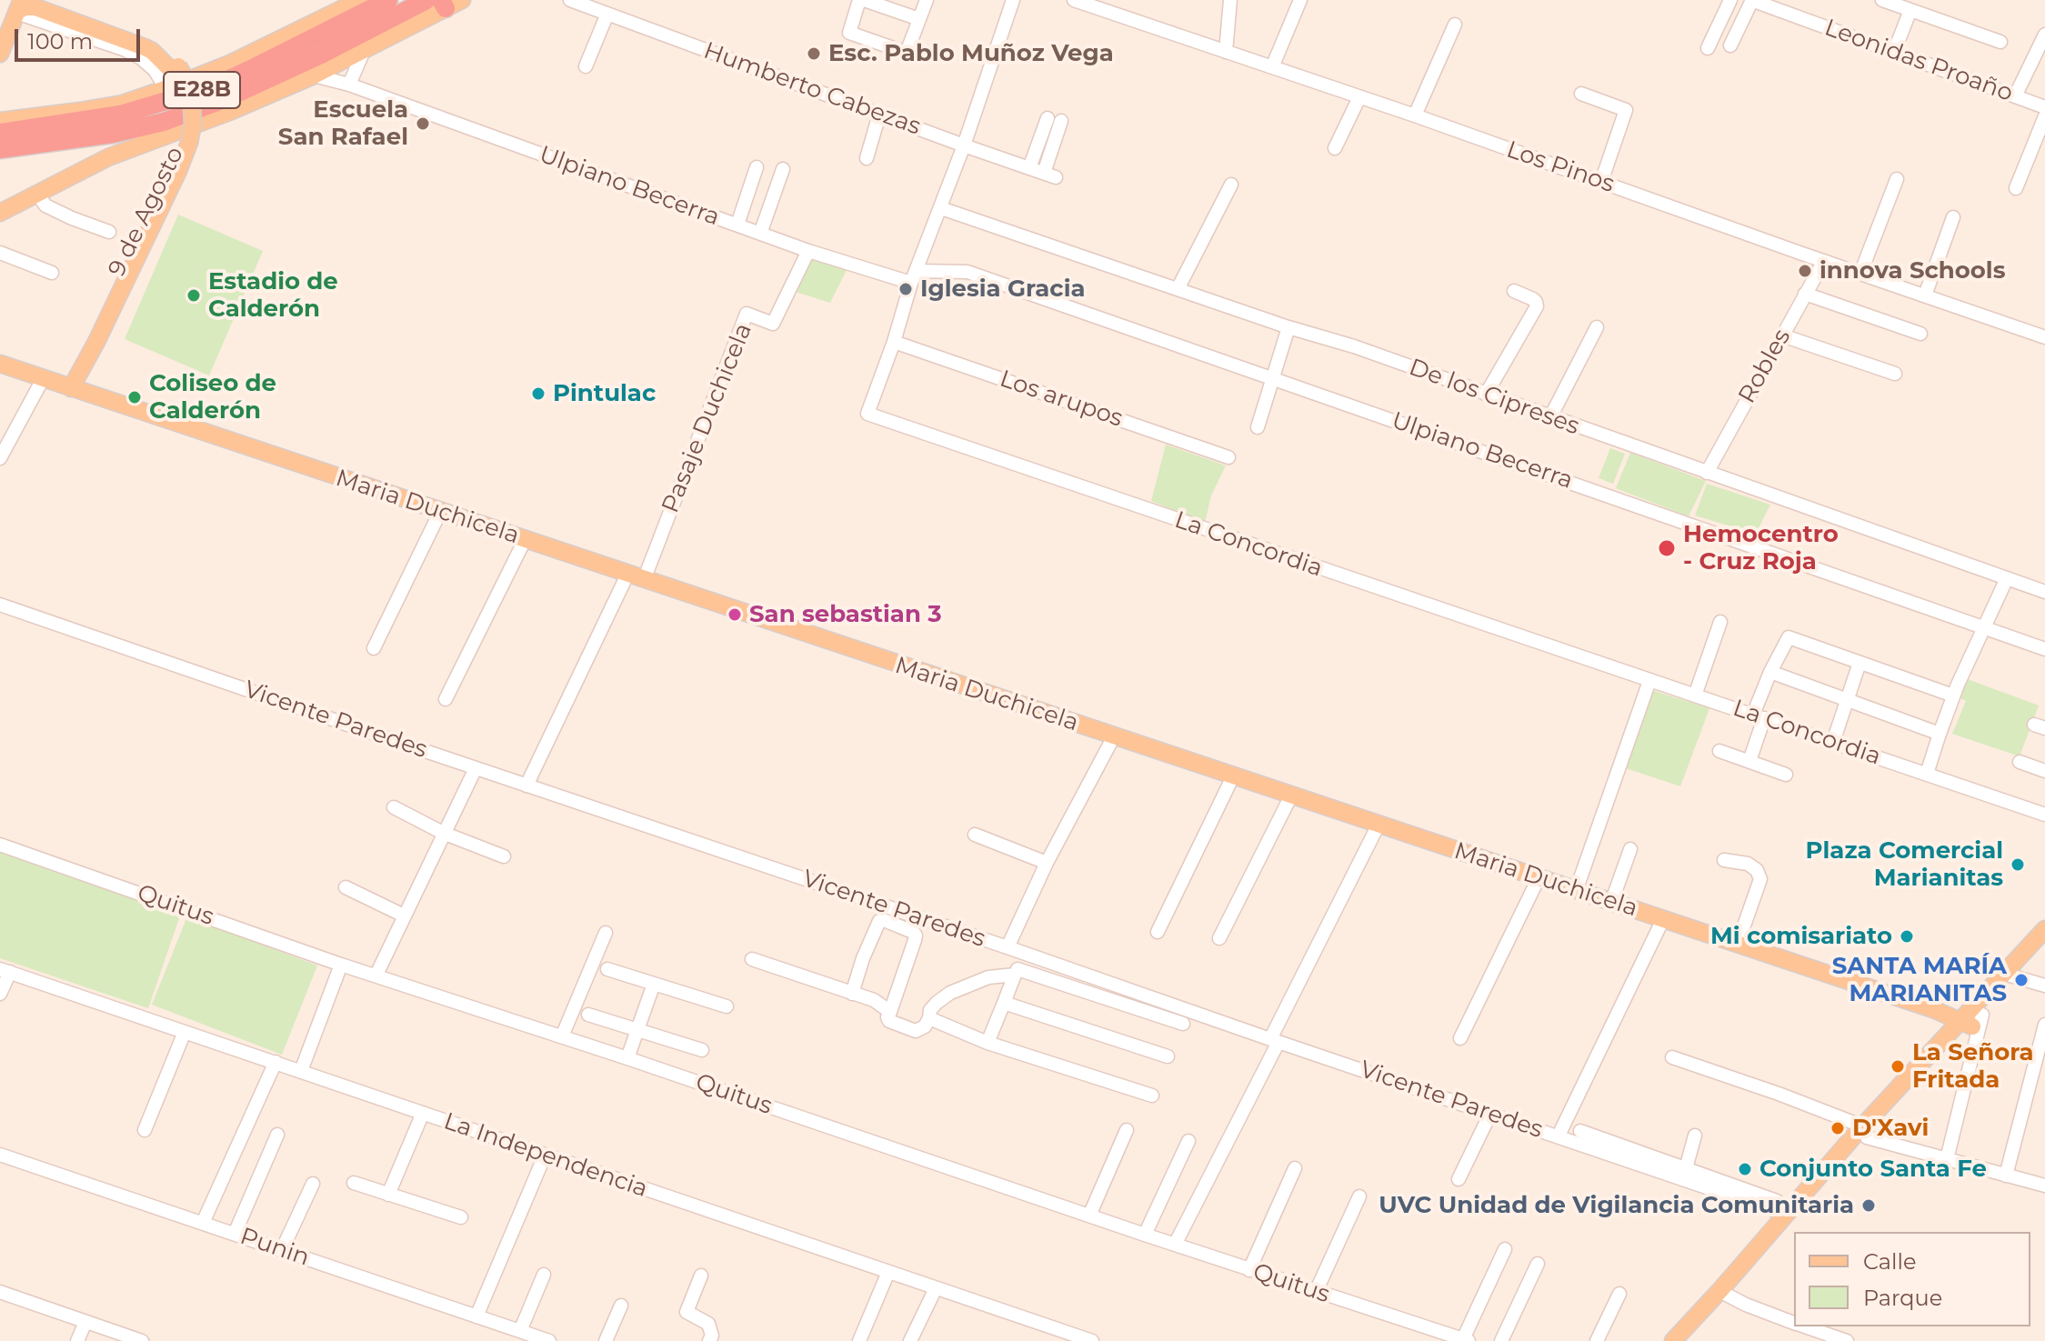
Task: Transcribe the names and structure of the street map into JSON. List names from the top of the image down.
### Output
{
  "streets": {
    "highway": ["E28B"],
    "main road": ["9 de Agosto", "Maria Duchicela"],
    "street": [
      "Leonidas Proaño",
      "Humberto Cabezas",
      "Los Pinos",
      "Ulpiano Becerra",
      "Robles",
      "De los Cipreses",
      "Los arupos",
      "Pasaje Duchicela",
      "La Concordia",
      "Vicente Paredes",
      "Quitus",
      "La Independencia",
      "Punin"
    ]
  },
  "crossings": [
    ["Humberto Cabezas", "La Concordia"],
    ["Los Pinos", "Robles"],
    ["Ulpiano Becerra", "Pasaje Duchicela"],
    ["Ulpiano Becerra", "La Concordia"],
    ["9 de Agosto", "Maria Duchicela"],
    ["Robles", "De los Cipreses"],
    ["De los Cipreses", "La Concordia"],
    ["Los arupos", "La Concordia"],
    ["Pasaje Duchicela", "Maria Duchicela"]
  ],
  "places": [
    "Esc. Pablo Muñoz Vega",
    "Escuela San Rafael",
    "innova Schools",
    "Iglesia Gracia",
    "Estadio de Calderón",
    "Pintulac",
    "Coliseo de Calderón",
    "Hemocentro - Cruz Roja",
    "San sebastian 3",
    "Plaza Comercial Marianitas",
    "Mi comisariato",
    "SANTA MARÍA MARIANITAS",
    "La Señora Fritada",
    "D'Xavi",
    "Conjunto Santa Fe",
    "UVC Unidad de Vigilancia Comunitaria"
  ],
  "legend": ["Calle", "Parque"],
  "scale_bar": "100 m"
}
